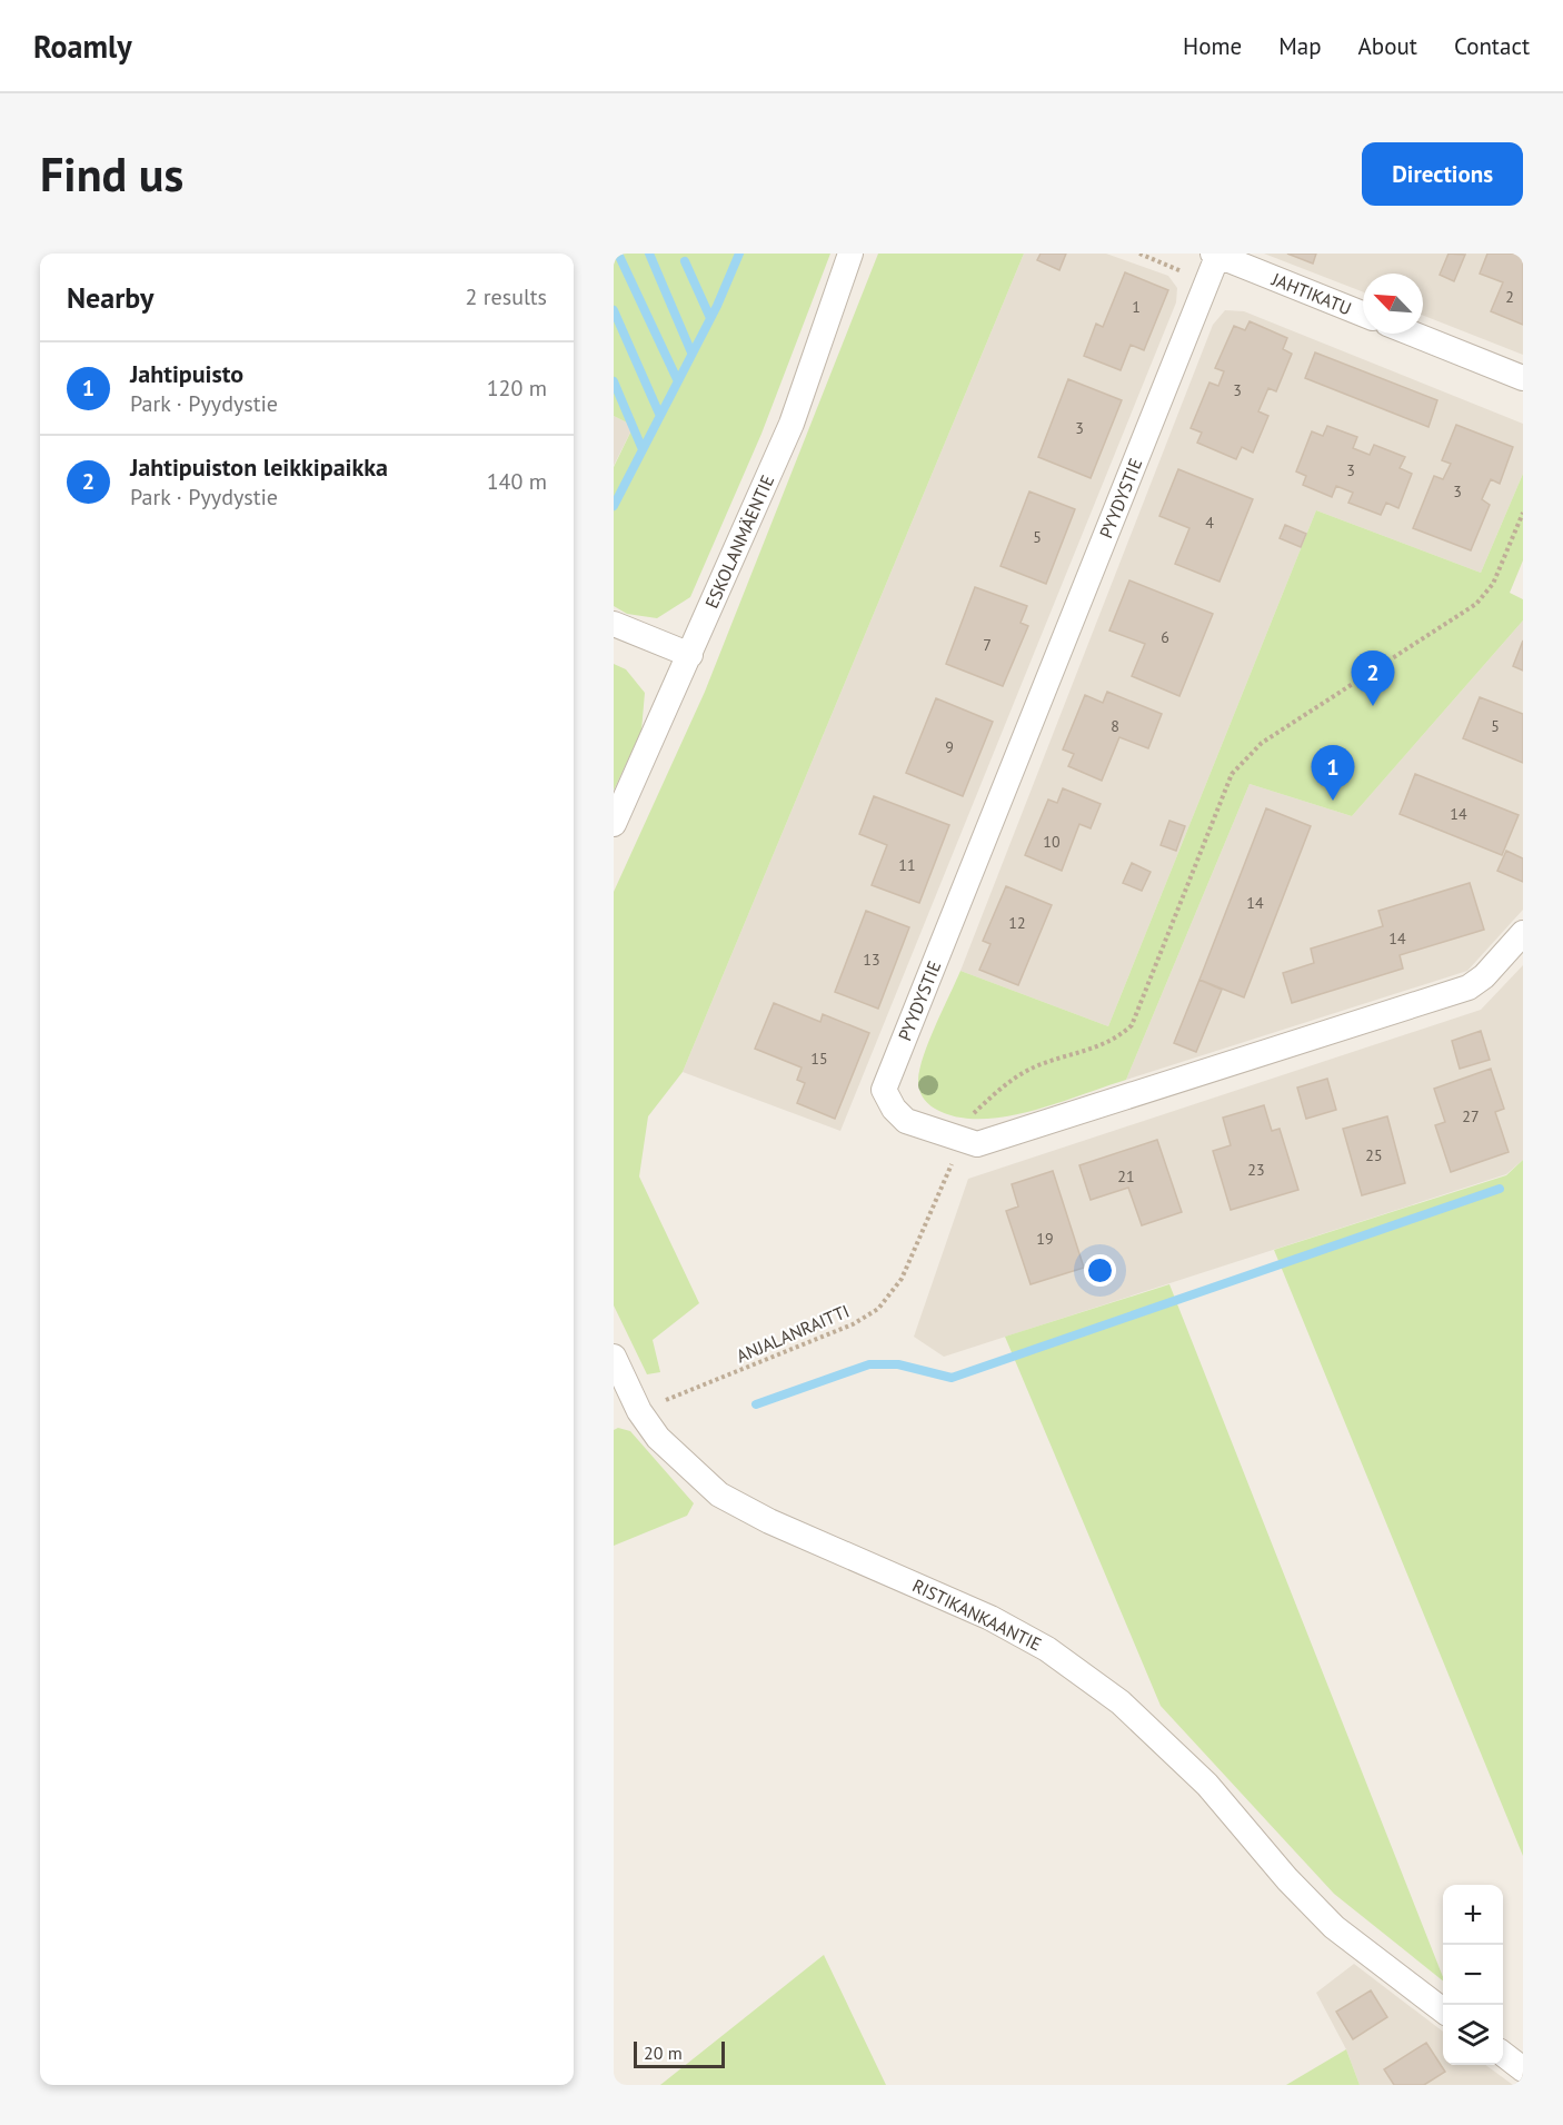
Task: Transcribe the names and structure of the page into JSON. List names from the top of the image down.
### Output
{
  "streets": {
    "street": [
      "JAHTIKATU",
      "PYYDYSTIE",
      "ESKOLANMÄENTIE",
      "RISTIKANKAANTIE"
    ],
    "path": ["ANJALANRAITTI"]
  },
  "crossings": [
    ["JAHTIKATU", "PYYDYSTIE"],
    ["PYYDYSTIE", "ANJALANRAITTI"],
    ["ANJALANRAITTI", "RISTIKANKAANTIE"]
  ],
  "house_numbers": [
    "2",
    "1",
    "3",
    "3",
    "3",
    "3",
    "4",
    "5",
    "6",
    "7",
    "8",
    "5",
    "9",
    "14",
    "10",
    "11",
    "14",
    "12",
    "14",
    "13",
    "15",
    "27",
    "25",
    "23",
    "21",
    "19"
  ],
  "scale_bar": "20 m",
  "north": "top left",
  "page": {
    "header": "Roamly",
    "nav": [
      "Home",
      "Map",
      "About",
      "Contact"
    ],
    "buttons": "Directions",
    "title": "Find us",
    "heading": ["Nearby", "2 results"],
    "list": [
      {
        "mark": "1",
        "name": "Jahtipuisto",
        "note": "Park · Pyydystie",
        "value": "120 m"
      },
      {
        "mark": "2",
        "name": "Jahtipuiston leikkipaikka",
        "note": "Park · Pyydystie",
        "value": "140 m"
      }
    ],
    "pins": ["2", "1"],
    "map_buttons": ["+", "−"],
    "scale": "20 m"
  }
}
